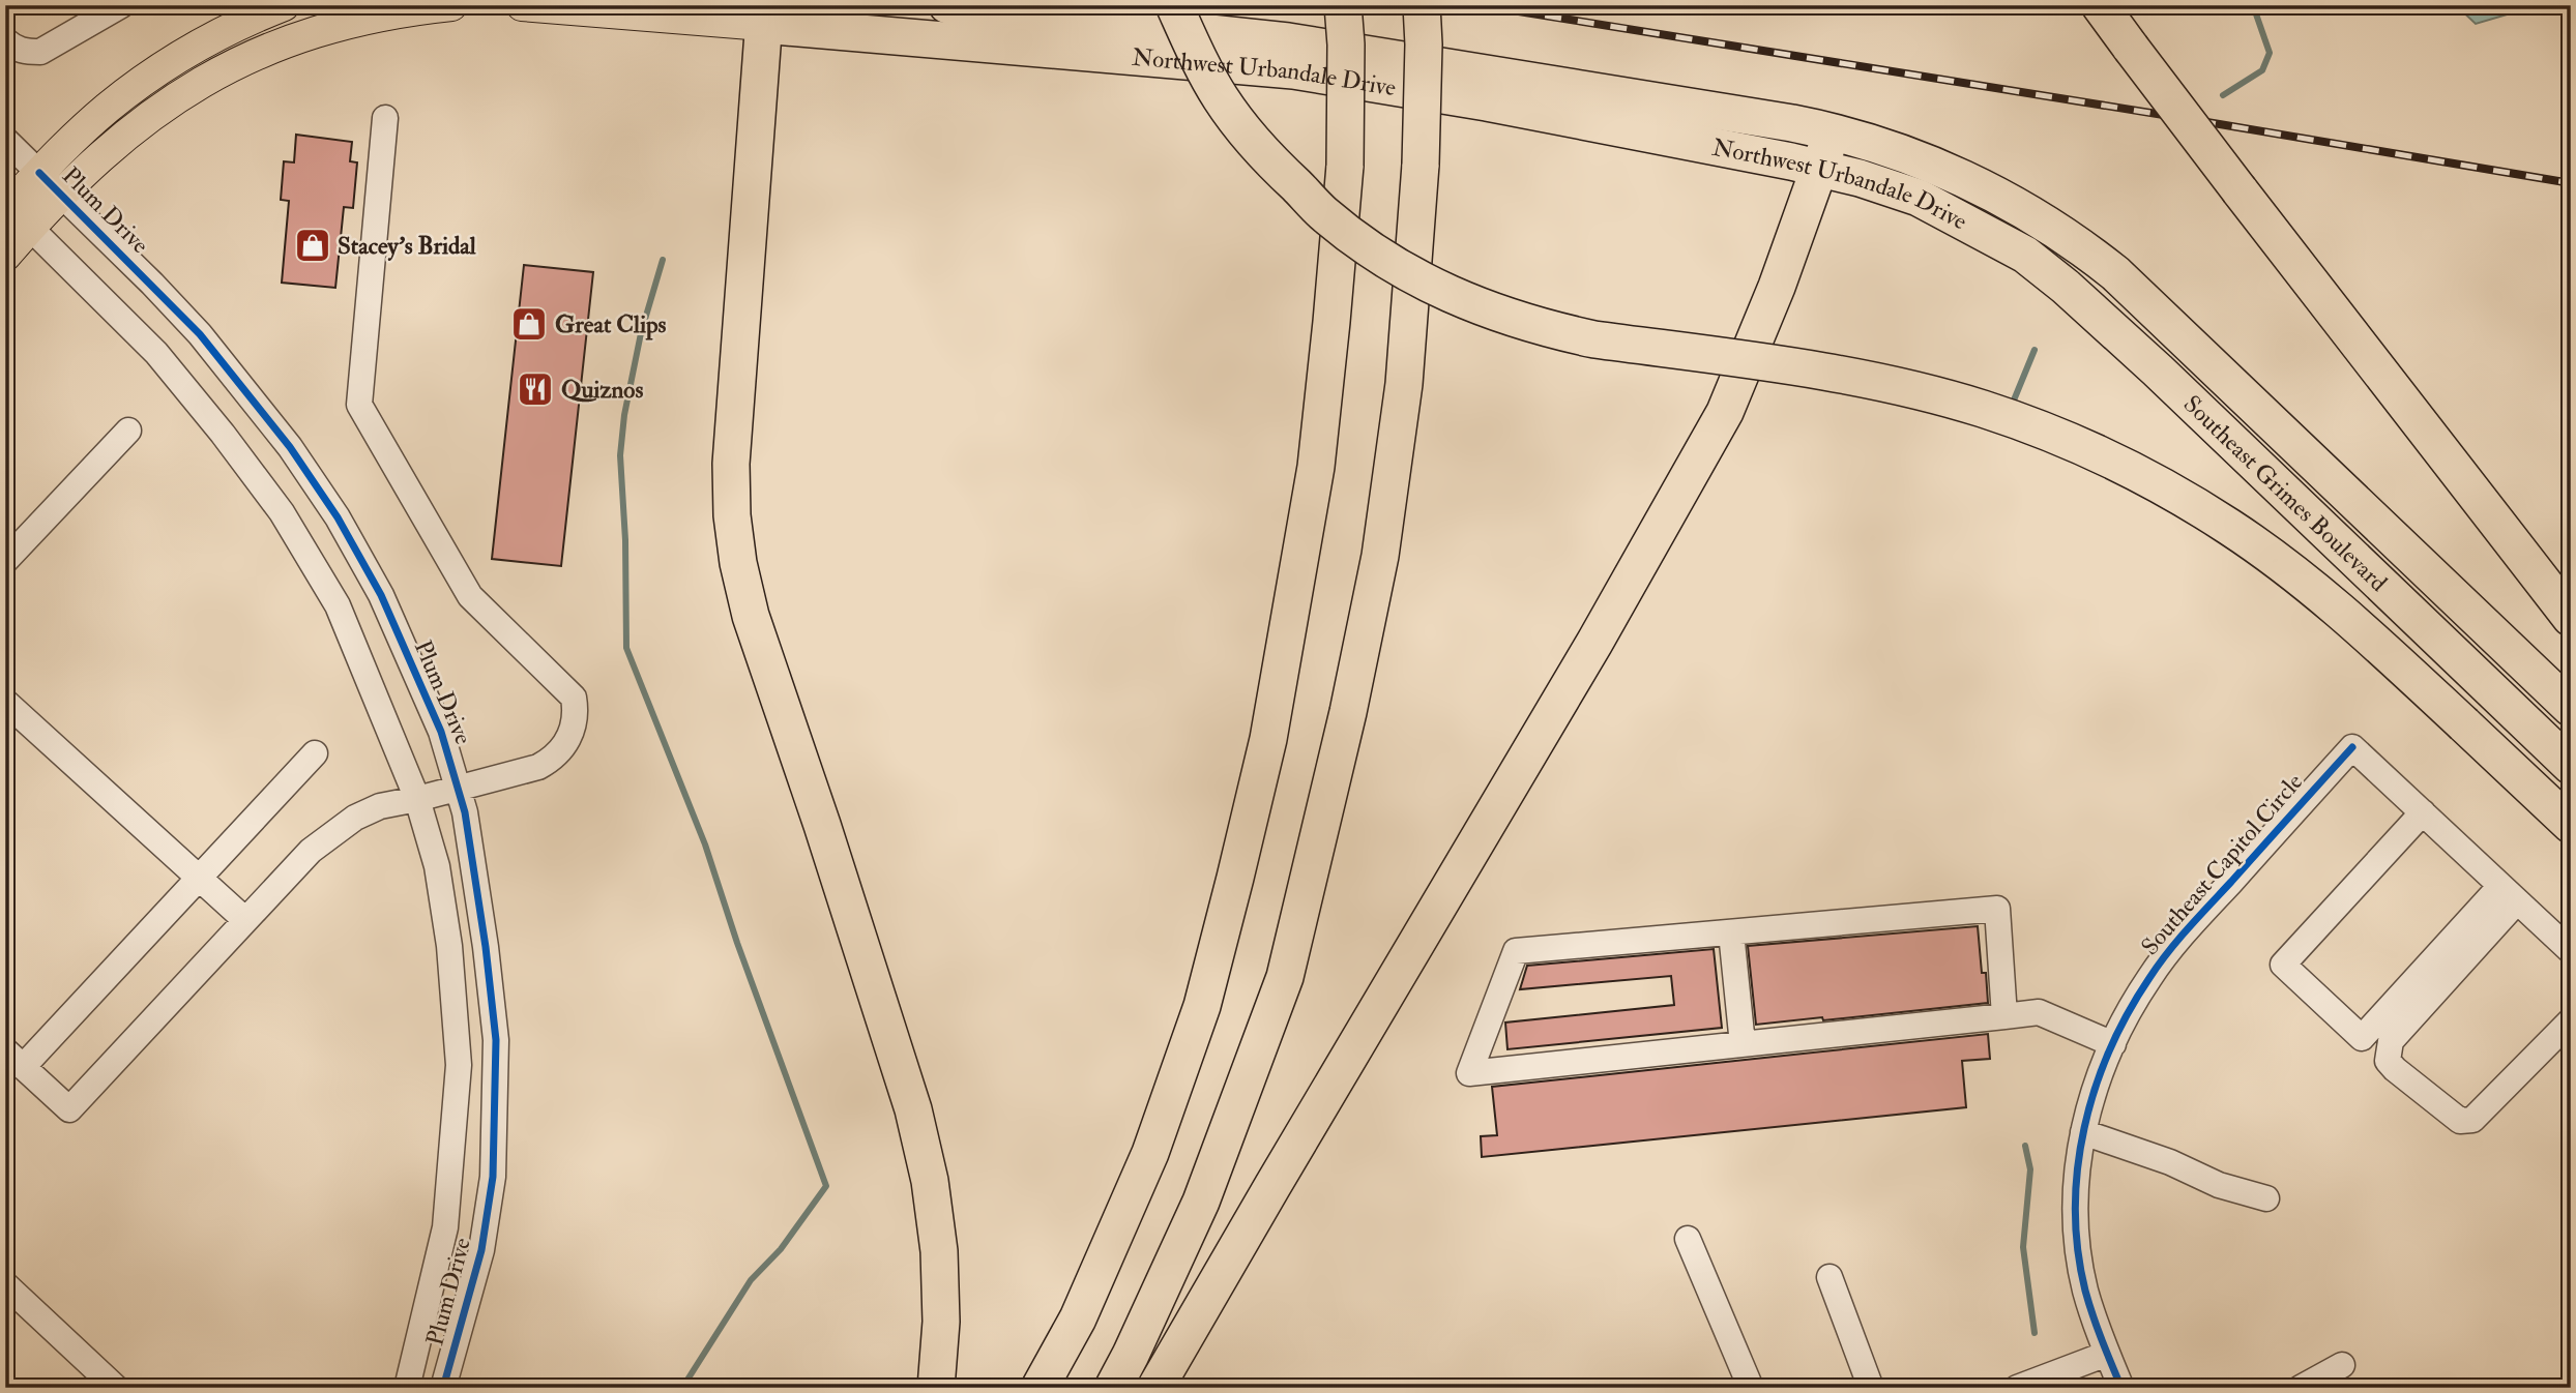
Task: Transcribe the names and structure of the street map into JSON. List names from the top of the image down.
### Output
{
  "streets": {
    "highway": ["Northwest Urbandale Drive", "Southeast Grimes Boulevard"],
    "street": ["Plum Drive", "Southeast Capitol Circle"]
  },
  "crossings": [
    ["Northwest Urbandale Drive", "Southeast Grimes Boulevard"]
  ],
  "places": {
    "shop": ["Stacey's Bridal", "Great Clips"],
    "restaurant": ["Quiznos"]
  }
}
